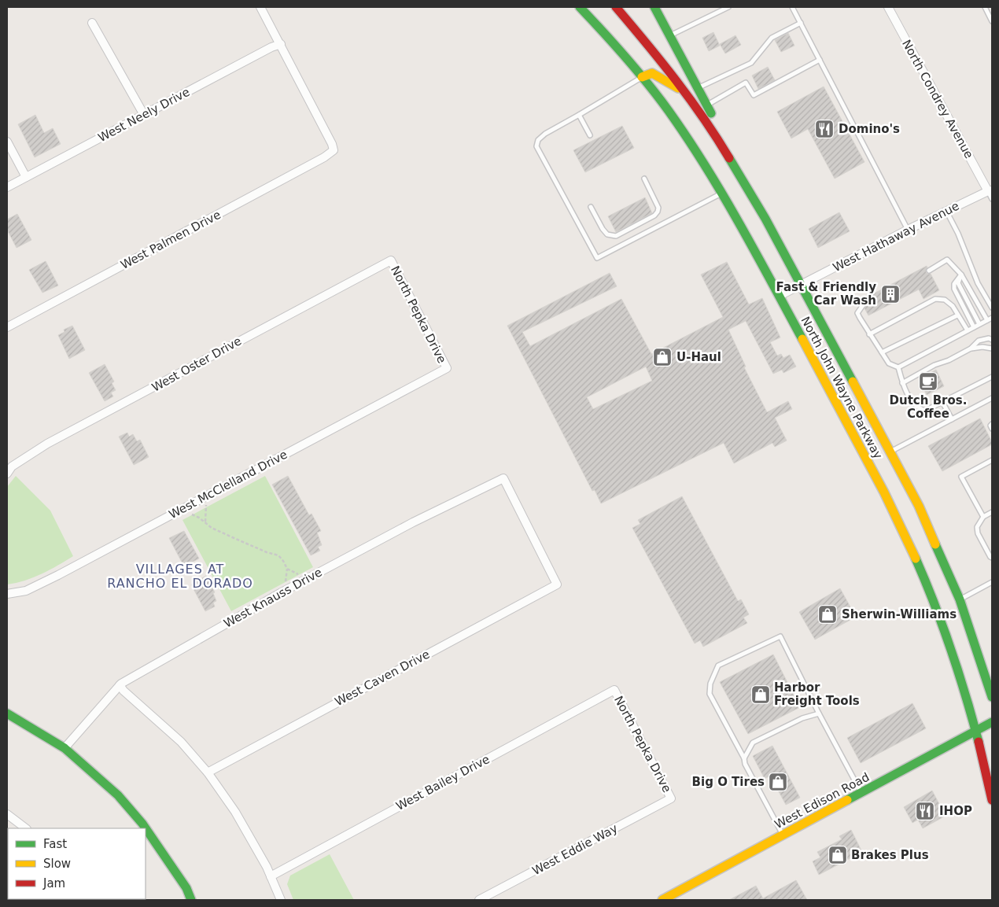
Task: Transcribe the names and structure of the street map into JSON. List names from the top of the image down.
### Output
{
  "streets": {
    "main road": ["North John Wayne Parkway", "West Edison Road"],
    "street": [
      "North Condrey Avenue",
      "West Neely Drive",
      "West Hathaway Avenue",
      "West Palmen Drive",
      "North Pepka Drive",
      "West Oster Drive",
      "West McClelland Drive",
      "West Knauss Drive",
      "West Caven Drive",
      "West Bailey Drive",
      "West Eddie Way"
    ]
  },
  "crossings": [
    ["North Condrey Avenue", "West Hathaway Avenue"],
    ["West Neely Drive", "West Palmen Drive"],
    ["West Hathaway Avenue", "North John Wayne Parkway"],
    ["North Pepka Drive", "West Oster Drive"],
    ["North Pepka Drive", "West McClelland Drive"],
    ["North Pepka Drive", "West Bailey Drive"],
    ["North Pepka Drive", "West Eddie Way"],
    ["North John Wayne Parkway", "West Edison Road"],
    ["West Knauss Drive", "West Caven Drive"]
  ],
  "districts": ["VILLAGES AT RANCHO EL DORADO"],
  "places": {
    "restaurant": ["Domino's", "IHOP"],
    "building": ["Fast & Friendly Car Wash"],
    "shop": [
      "U-Haul",
      "Sherwin-Williams",
      "Harbor Freight Tools",
      "Big O Tires",
      "Brakes Plus"
    ],
    "cafe": ["Dutch Bros. Coffee"]
  },
  "legend": ["Fast", "Slow", "Jam"]
}
